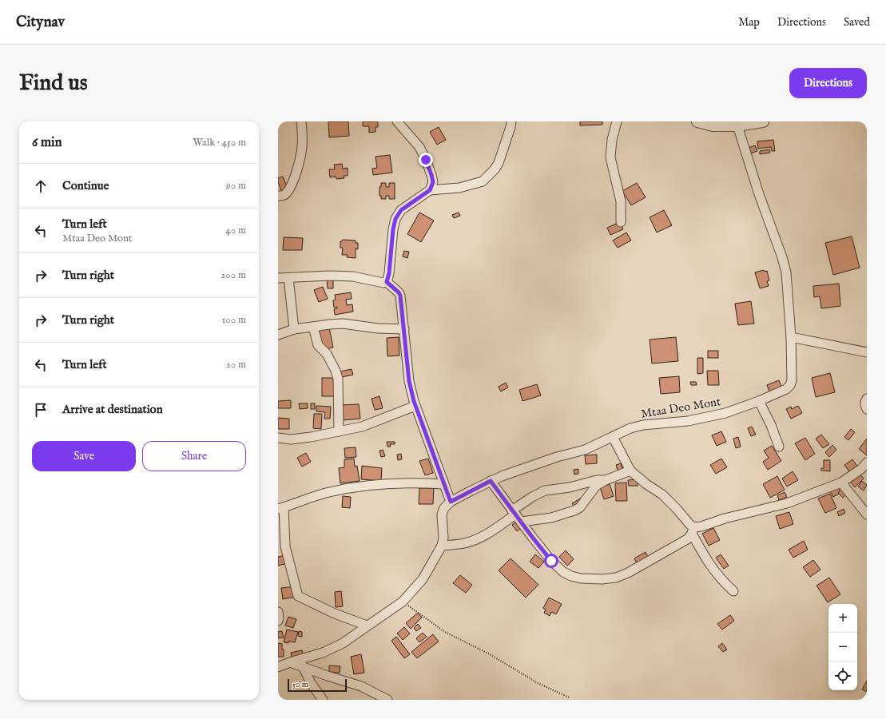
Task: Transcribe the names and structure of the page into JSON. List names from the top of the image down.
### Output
{
  "streets": {
    "street": ["Mtaa Deo Mont"]
  },
  "scale_bar": "50 m",
  "page": {
    "header": "Citynav",
    "nav": ["Map", "Directions", "Saved"],
    "buttons": [
      "Directions",
      ["Save", "Share"]
    ],
    "title": "Find us",
    "heading": ["6 min", "Walk · 450 m"],
    "list": [
      ["Continue", "90 m"],
      ["Turn left", "Mtaa Deo Mont", "40 m"],
      ["Turn right", "200 m"],
      ["Turn right", "100 m"],
      ["Turn left", "20 m"],
      "Arrive at destination"
    ],
    "map_buttons": ["+", "−"],
    "scale": "50 m"
  }
}
